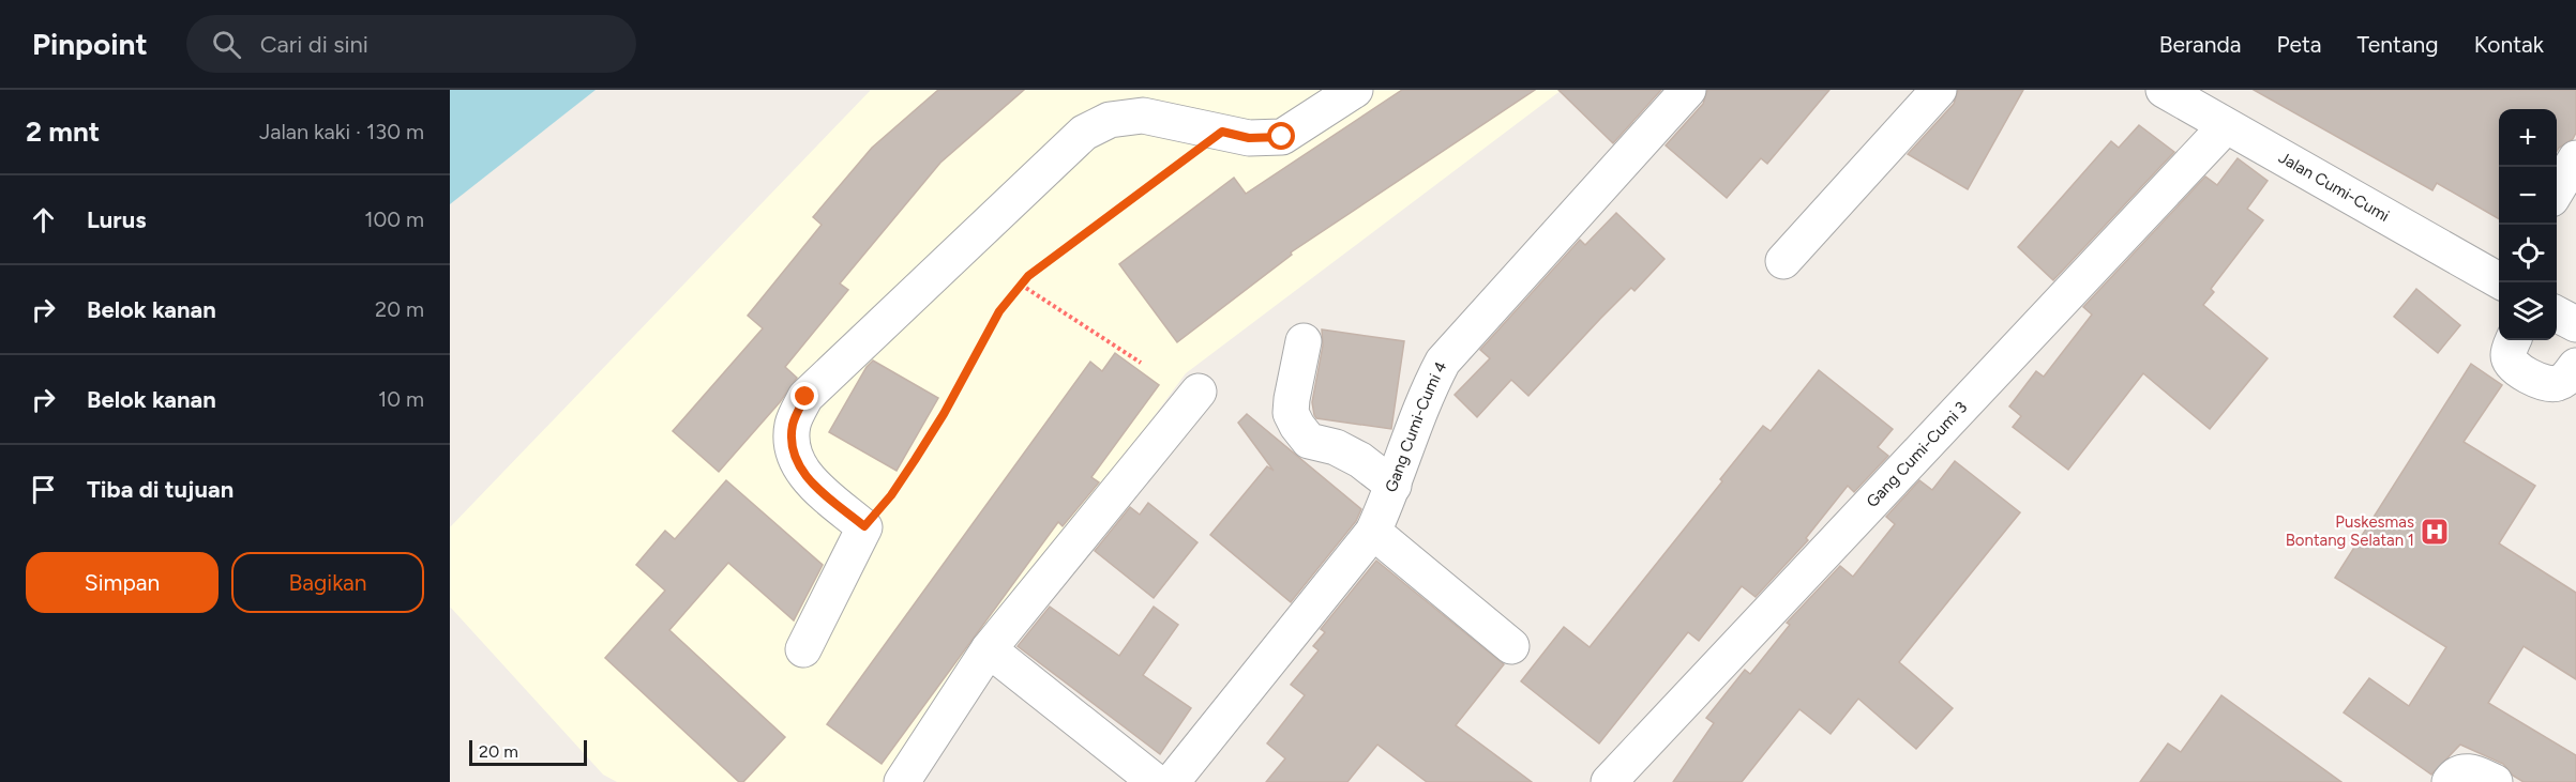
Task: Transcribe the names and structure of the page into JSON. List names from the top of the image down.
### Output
{
  "streets": {
    "street": ["Jalan Cumi-Cumi", "Gang Cumi-Cumi 4", "Gang Cumi-Cumi 3"]
  },
  "crossings": [
    ["Jalan Cumi-Cumi", "Gang Cumi-Cumi 3"]
  ],
  "places": {
    "hospital": ["Puskesmas Bontang Selatan 1"]
  },
  "scale_bar": "20 m",
  "page": {
    "header": "Pinpoint",
    "search": "Cari di sini",
    "nav": [
      "Beranda",
      "Peta",
      "Tentang",
      "Kontak"
    ],
    "heading": ["2 mnt", "Jalan kaki · 130 m"],
    "map_buttons": ["+", "−"],
    "list": [
      ["Lurus", "100 m"],
      ["Belok kanan", "20 m"],
      ["Belok kanan", "10 m"],
      "Tiba di tujuan"
    ],
    "buttons": ["Simpan", "Bagikan"],
    "scale": "20 m"
  }
}
